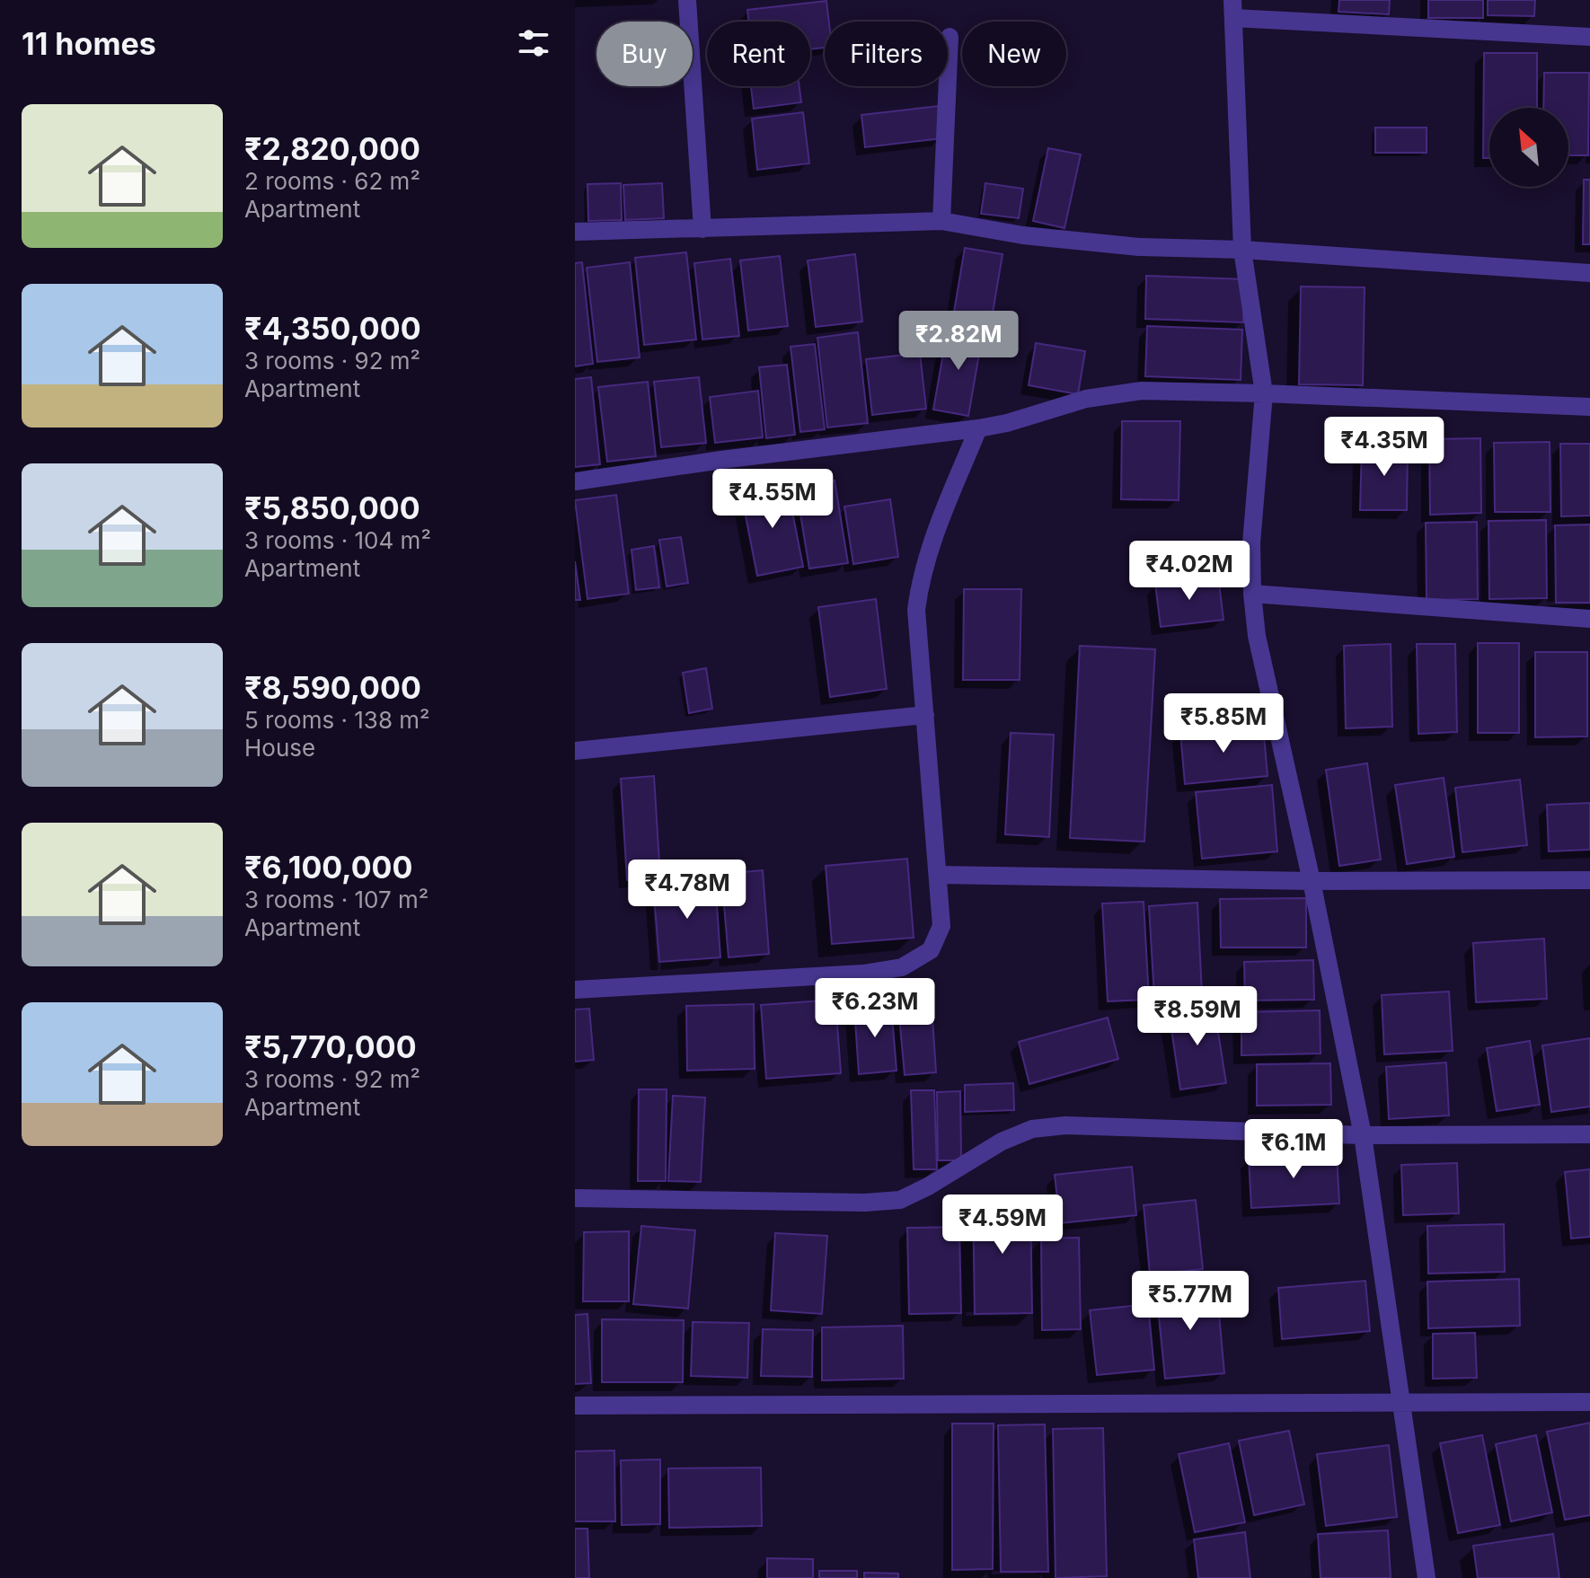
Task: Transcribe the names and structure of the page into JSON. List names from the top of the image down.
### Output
{
  "north": "top left",
  "page": {
    "heading": "11 homes",
    "chip": [
      "Buy",
      "Rent",
      "Filters",
      "New"
    ],
    "list": [
      {
        "name": "₹2,820,000",
        "note": "2 rooms · 62 m² · Apartment"
      },
      {
        "name": "₹4,350,000",
        "note": "3 rooms · 92 m² · Apartment"
      },
      {
        "name": "₹5,850,000",
        "note": "3 rooms · 104 m² · Apartment"
      },
      {
        "name": "₹8,590,000",
        "note": "5 rooms · 138 m² · House"
      },
      {
        "name": "₹6,100,000",
        "note": "3 rooms · 107 m² · Apartment"
      },
      {
        "name": "₹5,770,000",
        "note": "3 rooms · 92 m² · Apartment"
      }
    ],
    "price": [
      "₹2.82M",
      "₹4.35M",
      "₹4.55M",
      "₹4.02M",
      "₹5.85M",
      "₹4.78M",
      "₹6.23M",
      "₹8.59M",
      "₹6.1M",
      "₹4.59M",
      "₹5.77M"
    ]
  }
}
